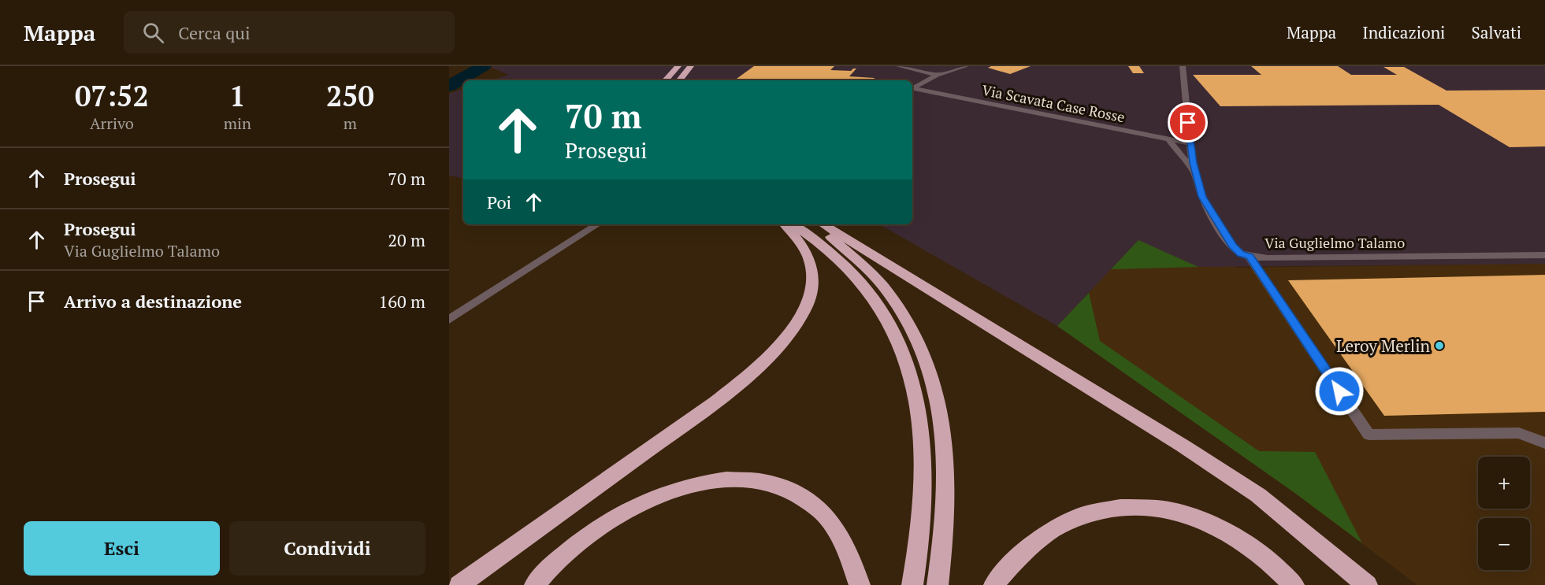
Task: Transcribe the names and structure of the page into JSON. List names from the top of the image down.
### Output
{
  "streets": {
    "street": ["Via Scavata Case Rosse", "Via Guglielmo Talamo"]
  },
  "crossings": [
    ["Via Scavata Case Rosse", "Via Guglielmo Talamo"]
  ],
  "places": ["Leroy Merlin"],
  "page": {
    "header": "Mappa",
    "search": "Cerca qui",
    "nav": ["Mappa", "Indicazioni", "Salvati"],
    "eta": [
      "07:52",
      "Arrivo",
      "1",
      "min",
      "250",
      "m"
    ],
    "turn": ["70 m", "Prosegui"],
    "list": [
      {
        "name": "Prosegui",
        "value": "70 m"
      },
      {
        "name": "Prosegui",
        "note": "Via Guglielmo Talamo",
        "value": "20 m"
      },
      {
        "name": "Arrivo a destinazione",
        "value": "160 m"
      }
    ],
    "then": "Poi",
    "map_buttons": ["+", "−"],
    "buttons": ["Esci", "Condividi"]
  }
}
